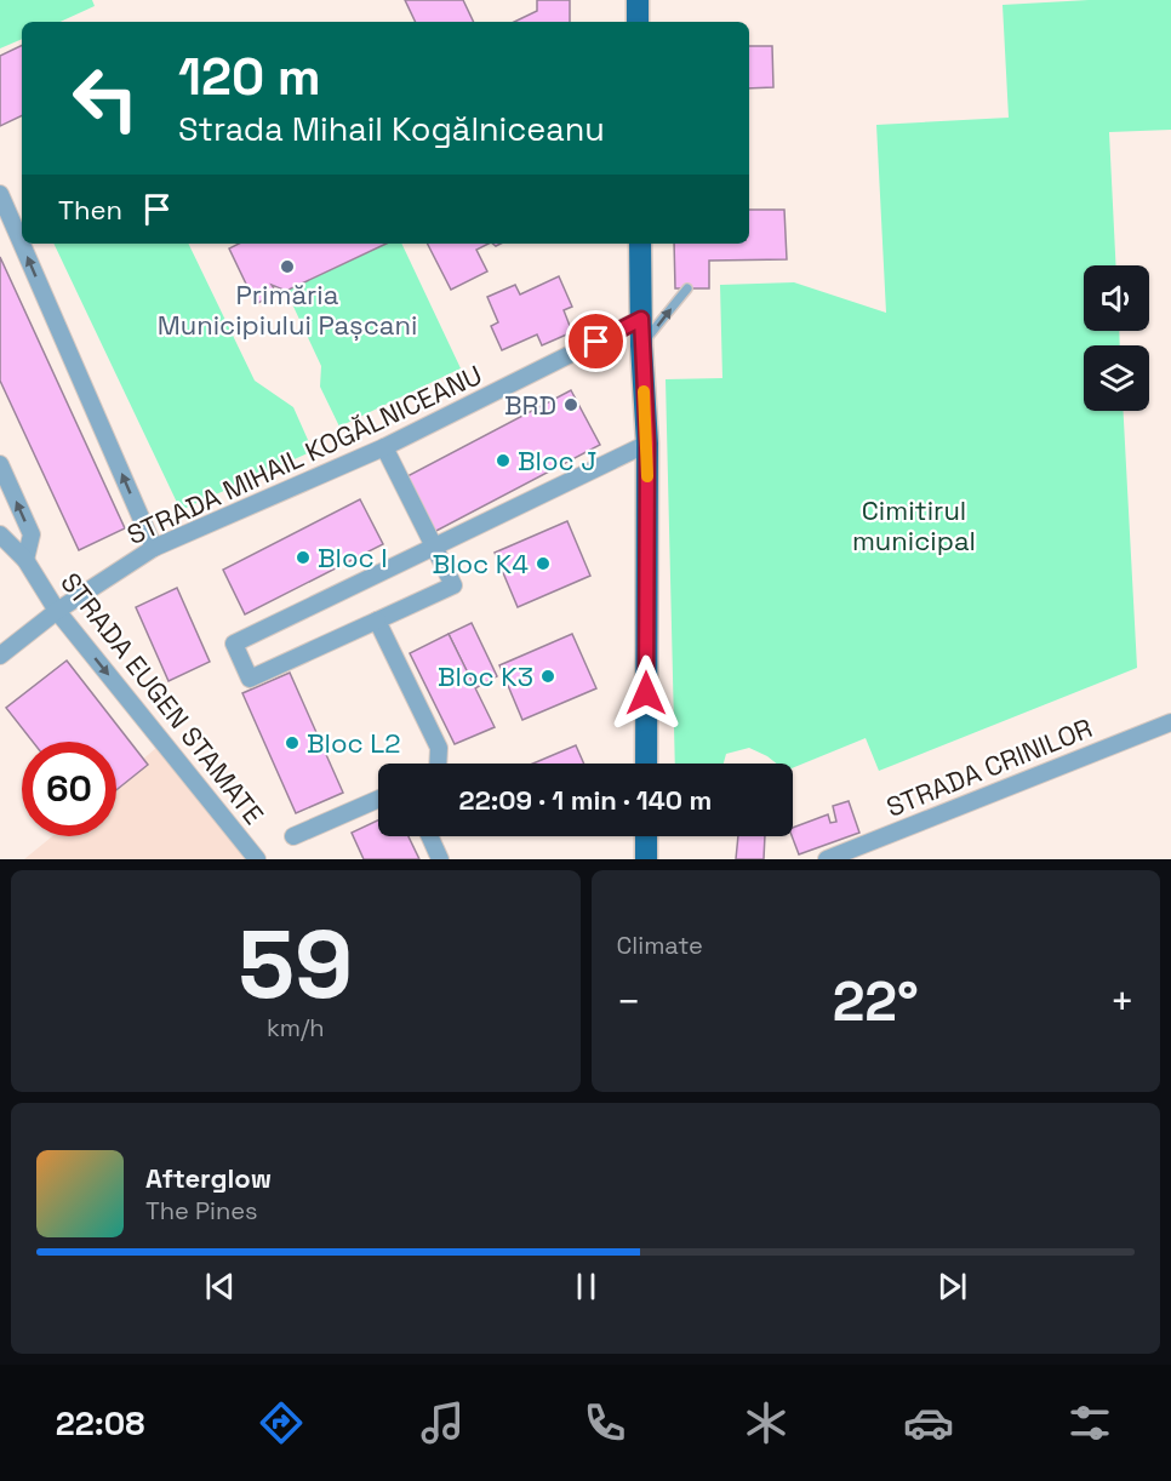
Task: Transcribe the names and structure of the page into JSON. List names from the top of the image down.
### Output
{
  "streets": {
    "street": ["STRADA MIHAIL KOGĂLNICEANU", "STRADA EUGEN STAMATE", "STRADA CRINILOR"]
  },
  "crossings": [
    ["STRADA MIHAIL KOGĂLNICEANU", "STRADA EUGEN STAMATE"]
  ],
  "one_way": ["STRADA EUGEN STAMATE"],
  "parks": ["Cimitirul municipal"],
  "places": [
    "Primăria Municipiului Pașcani",
    "BRD",
    "Bloc J",
    "Bloc I",
    "Bloc K4",
    "Bloc K3",
    "Bloc L2"
  ],
  "page": {
    "turn": ["120 m", "Strada Mihail Kogălniceanu"],
    "then": "Then",
    "limit": "60",
    "trip": "22:09 · 1 min · 140 m",
    "tile": [
      ["59", "km/h"],
      "Climate"
    ],
    "heat": ["−", "22°", "+"],
    "song": ["Afterglow", "The Pines"],
    "tabs": "22:08"
  }
}
